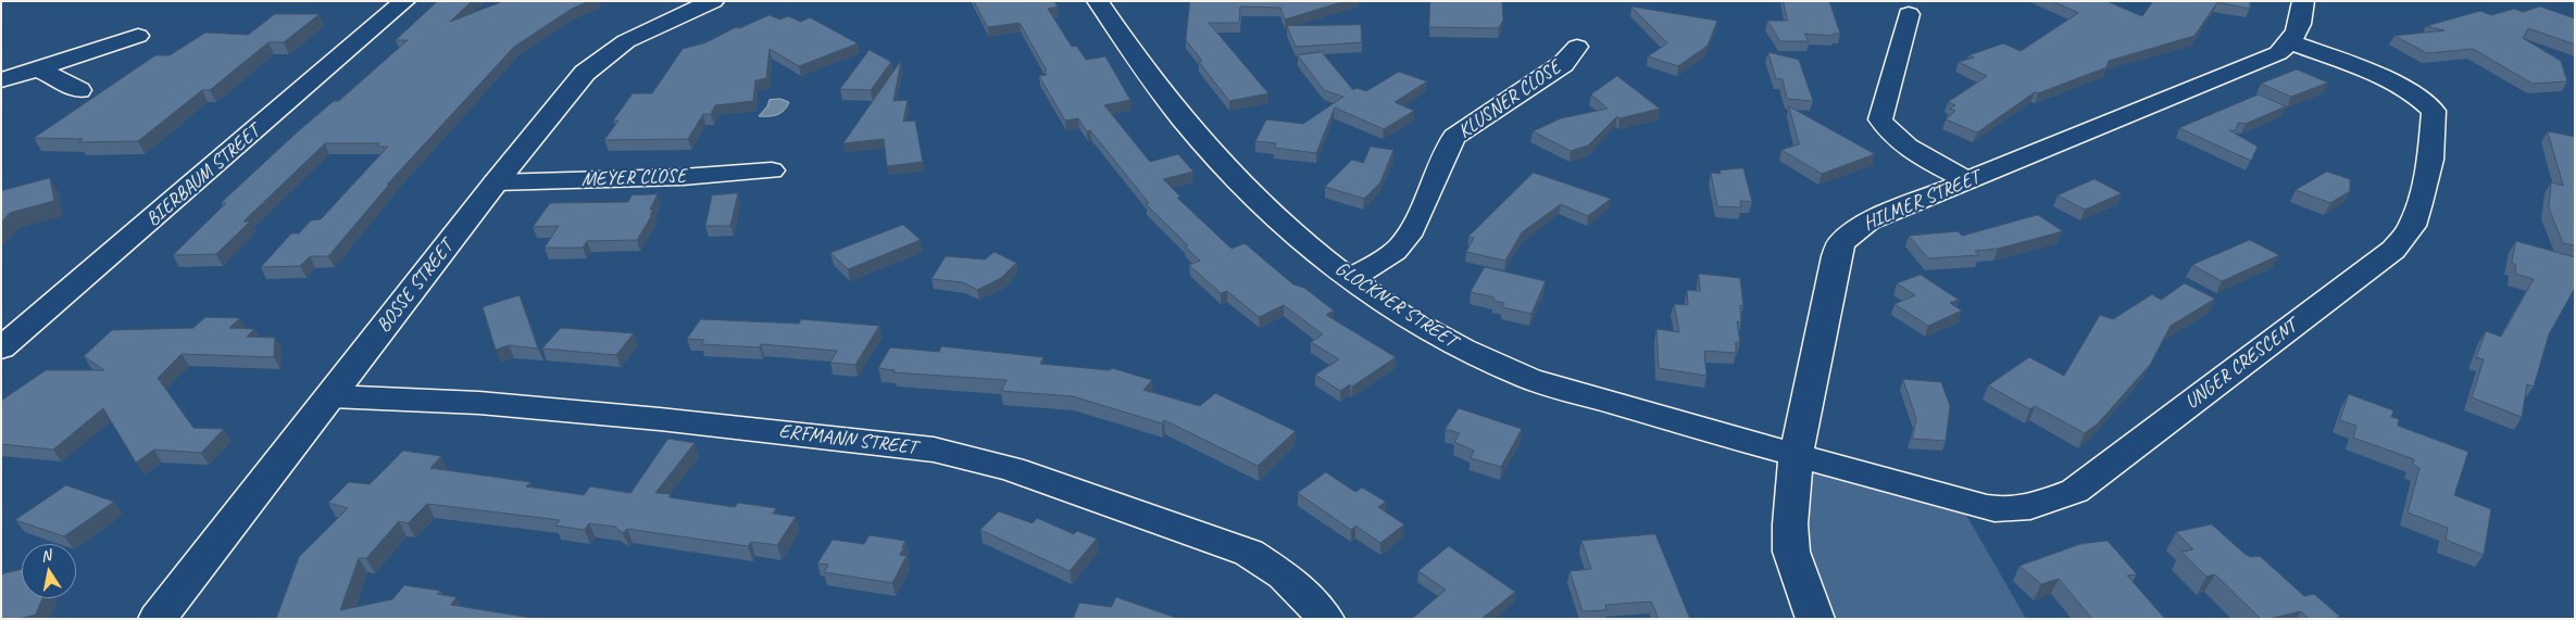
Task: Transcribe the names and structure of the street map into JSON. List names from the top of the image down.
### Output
{
  "streets": {
    "street": [
      "KLUSNER CLOSE",
      "BIERBAUM STREET",
      "MEYER CLOSE",
      "HILMER STREET",
      "BOSSE STREET",
      "GLOCKNER STREET",
      "UNGER CRESCENT",
      "ERFMANN STREET"
    ]
  },
  "crossings": [
    ["KLUSNER CLOSE", "GLOCKNER STREET"],
    ["MEYER CLOSE", "BOSSE STREET"],
    ["HILMER STREET", "GLOCKNER STREET"],
    ["HILMER STREET", "UNGER CRESCENT"],
    ["BOSSE STREET", "ERFMANN STREET"],
    ["GLOCKNER STREET", "UNGER CRESCENT"]
  ],
  "north": "top"
}
